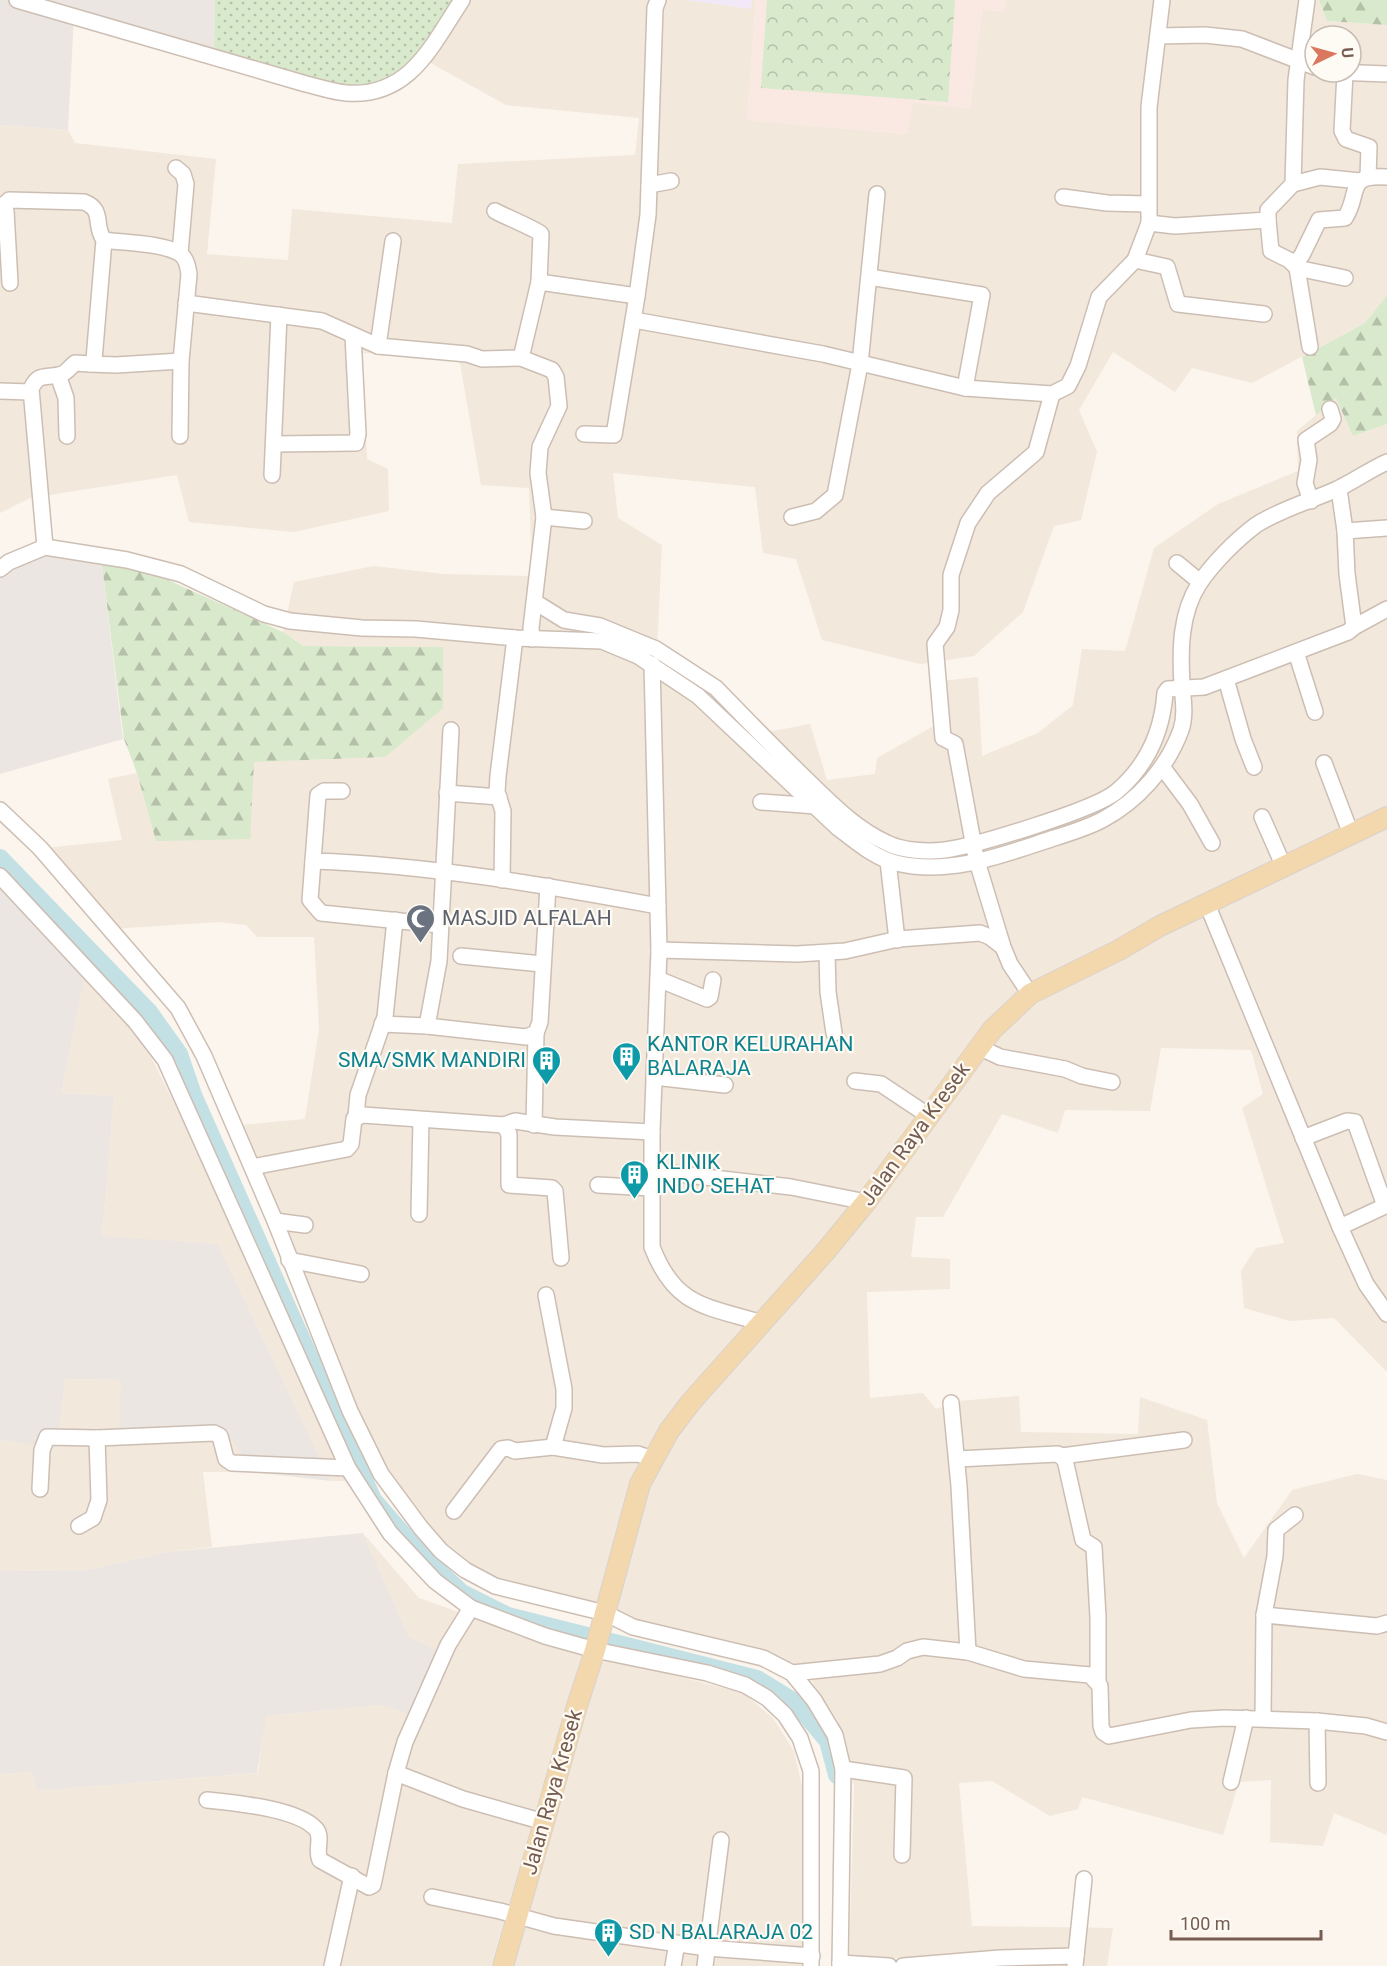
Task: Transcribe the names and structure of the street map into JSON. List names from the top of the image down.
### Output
{
  "streets": {
    "main road": ["Jalan Raya Kresek"]
  },
  "places": {
    "mosque": ["MASJID ALFALAH"],
    "building": [
      "KANTOR KELURAHAN BALARAJA",
      "SMA/SMK MANDIRI",
      "KLINIK INDO SEHAT",
      "SD N BALARAJA 02"
    ]
  },
  "scale_bar": "100 m",
  "north": "right"
}
